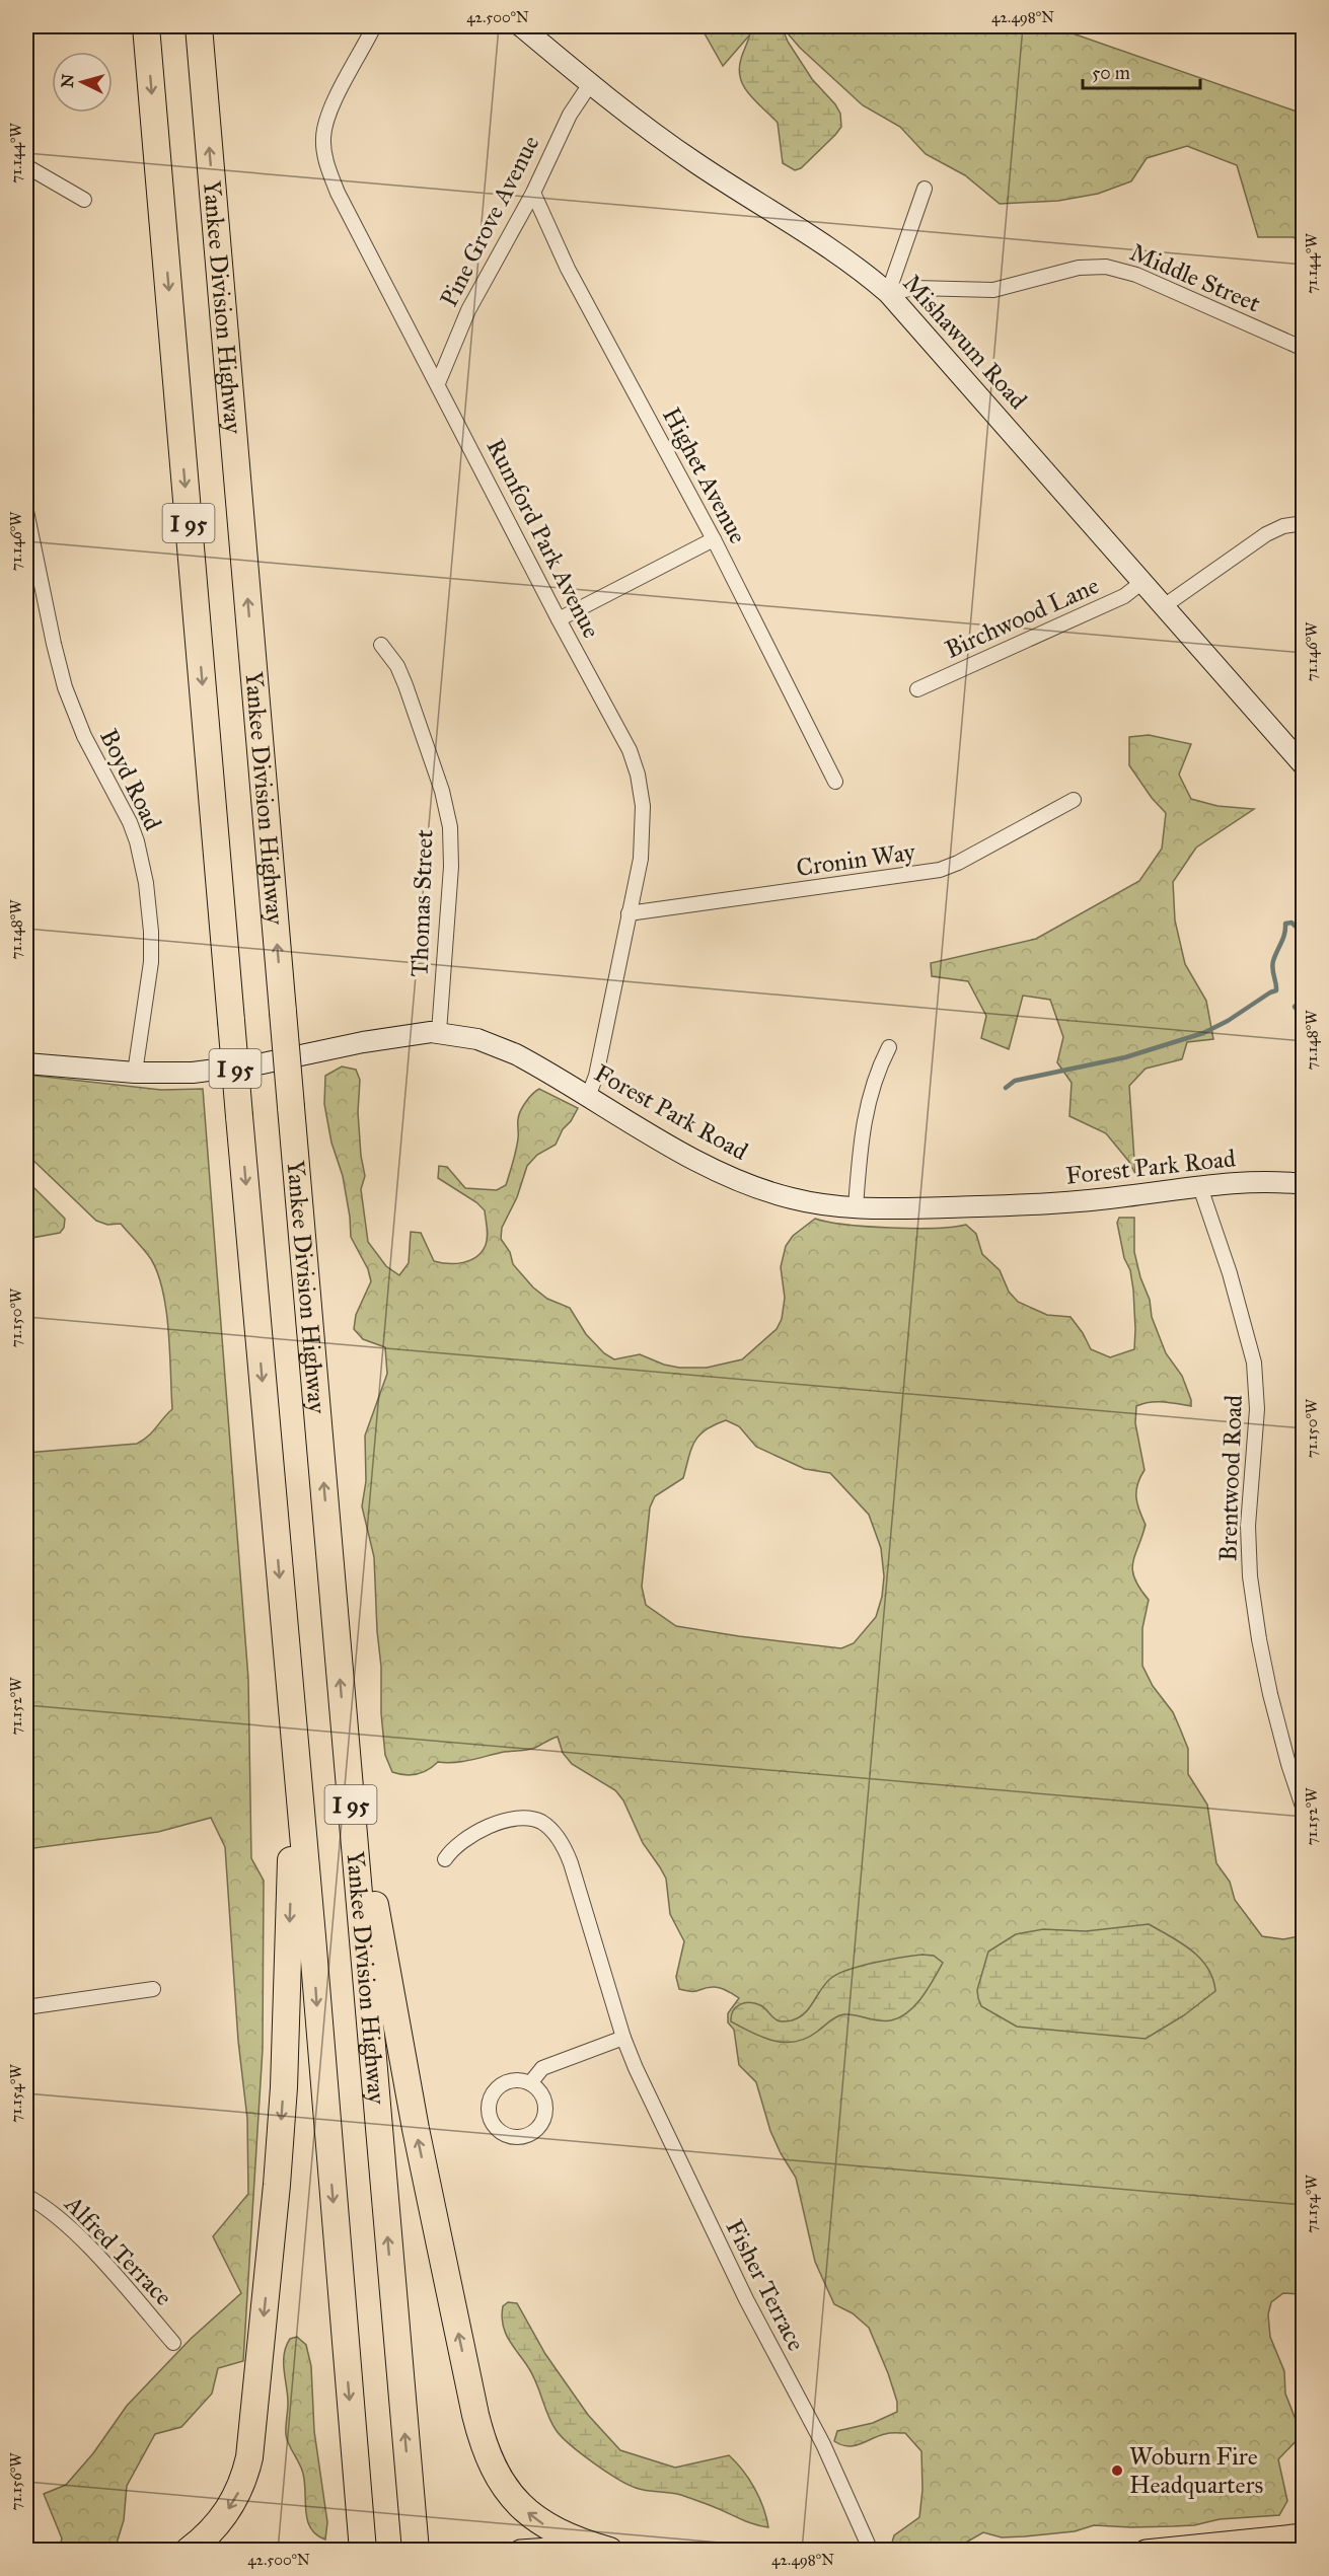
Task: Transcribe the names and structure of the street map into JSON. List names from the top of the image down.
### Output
{
  "streets": {
    "highway": ["Yankee Division Highway", "I 95"],
    "street": [
      "Pine Grove Avenue",
      "Middle Street",
      "Mishawum Road",
      "Highet Avenue",
      "Rumford Park Avenue",
      "Birchwood Lane",
      "Boyd Road",
      "Cronin Way",
      "Thomas Street",
      "Forest Park Road",
      "Brentwood Road",
      "Alfred Terrace",
      "Fisher Terrace"
    ]
  },
  "crossings": [
    ["Pine Grove Avenue", "Mishawum Road"],
    ["Pine Grove Avenue", "Highet Avenue"],
    ["Pine Grove Avenue", "Rumford Park Avenue"],
    ["Middle Street", "Mishawum Road"],
    ["Mishawum Road", "Birchwood Lane"],
    ["Rumford Park Avenue", "Cronin Way"],
    ["Rumford Park Avenue", "Forest Park Road"],
    ["Boyd Road", "Forest Park Road"],
    ["Thomas Street", "Forest Park Road"],
    ["Forest Park Road", "Brentwood Road"]
  ],
  "places": ["Woburn Fire Headquarters"],
  "scale_bar": "50 m",
  "north": "left",
  "coordinates": [
    "42.500°N",
    "42.498°N",
    "71.144°W",
    "71.146°W",
    "71.148°W",
    "71.150°W",
    "71.152°W",
    "71.154°W",
    "71.156°W"
  ]
}
